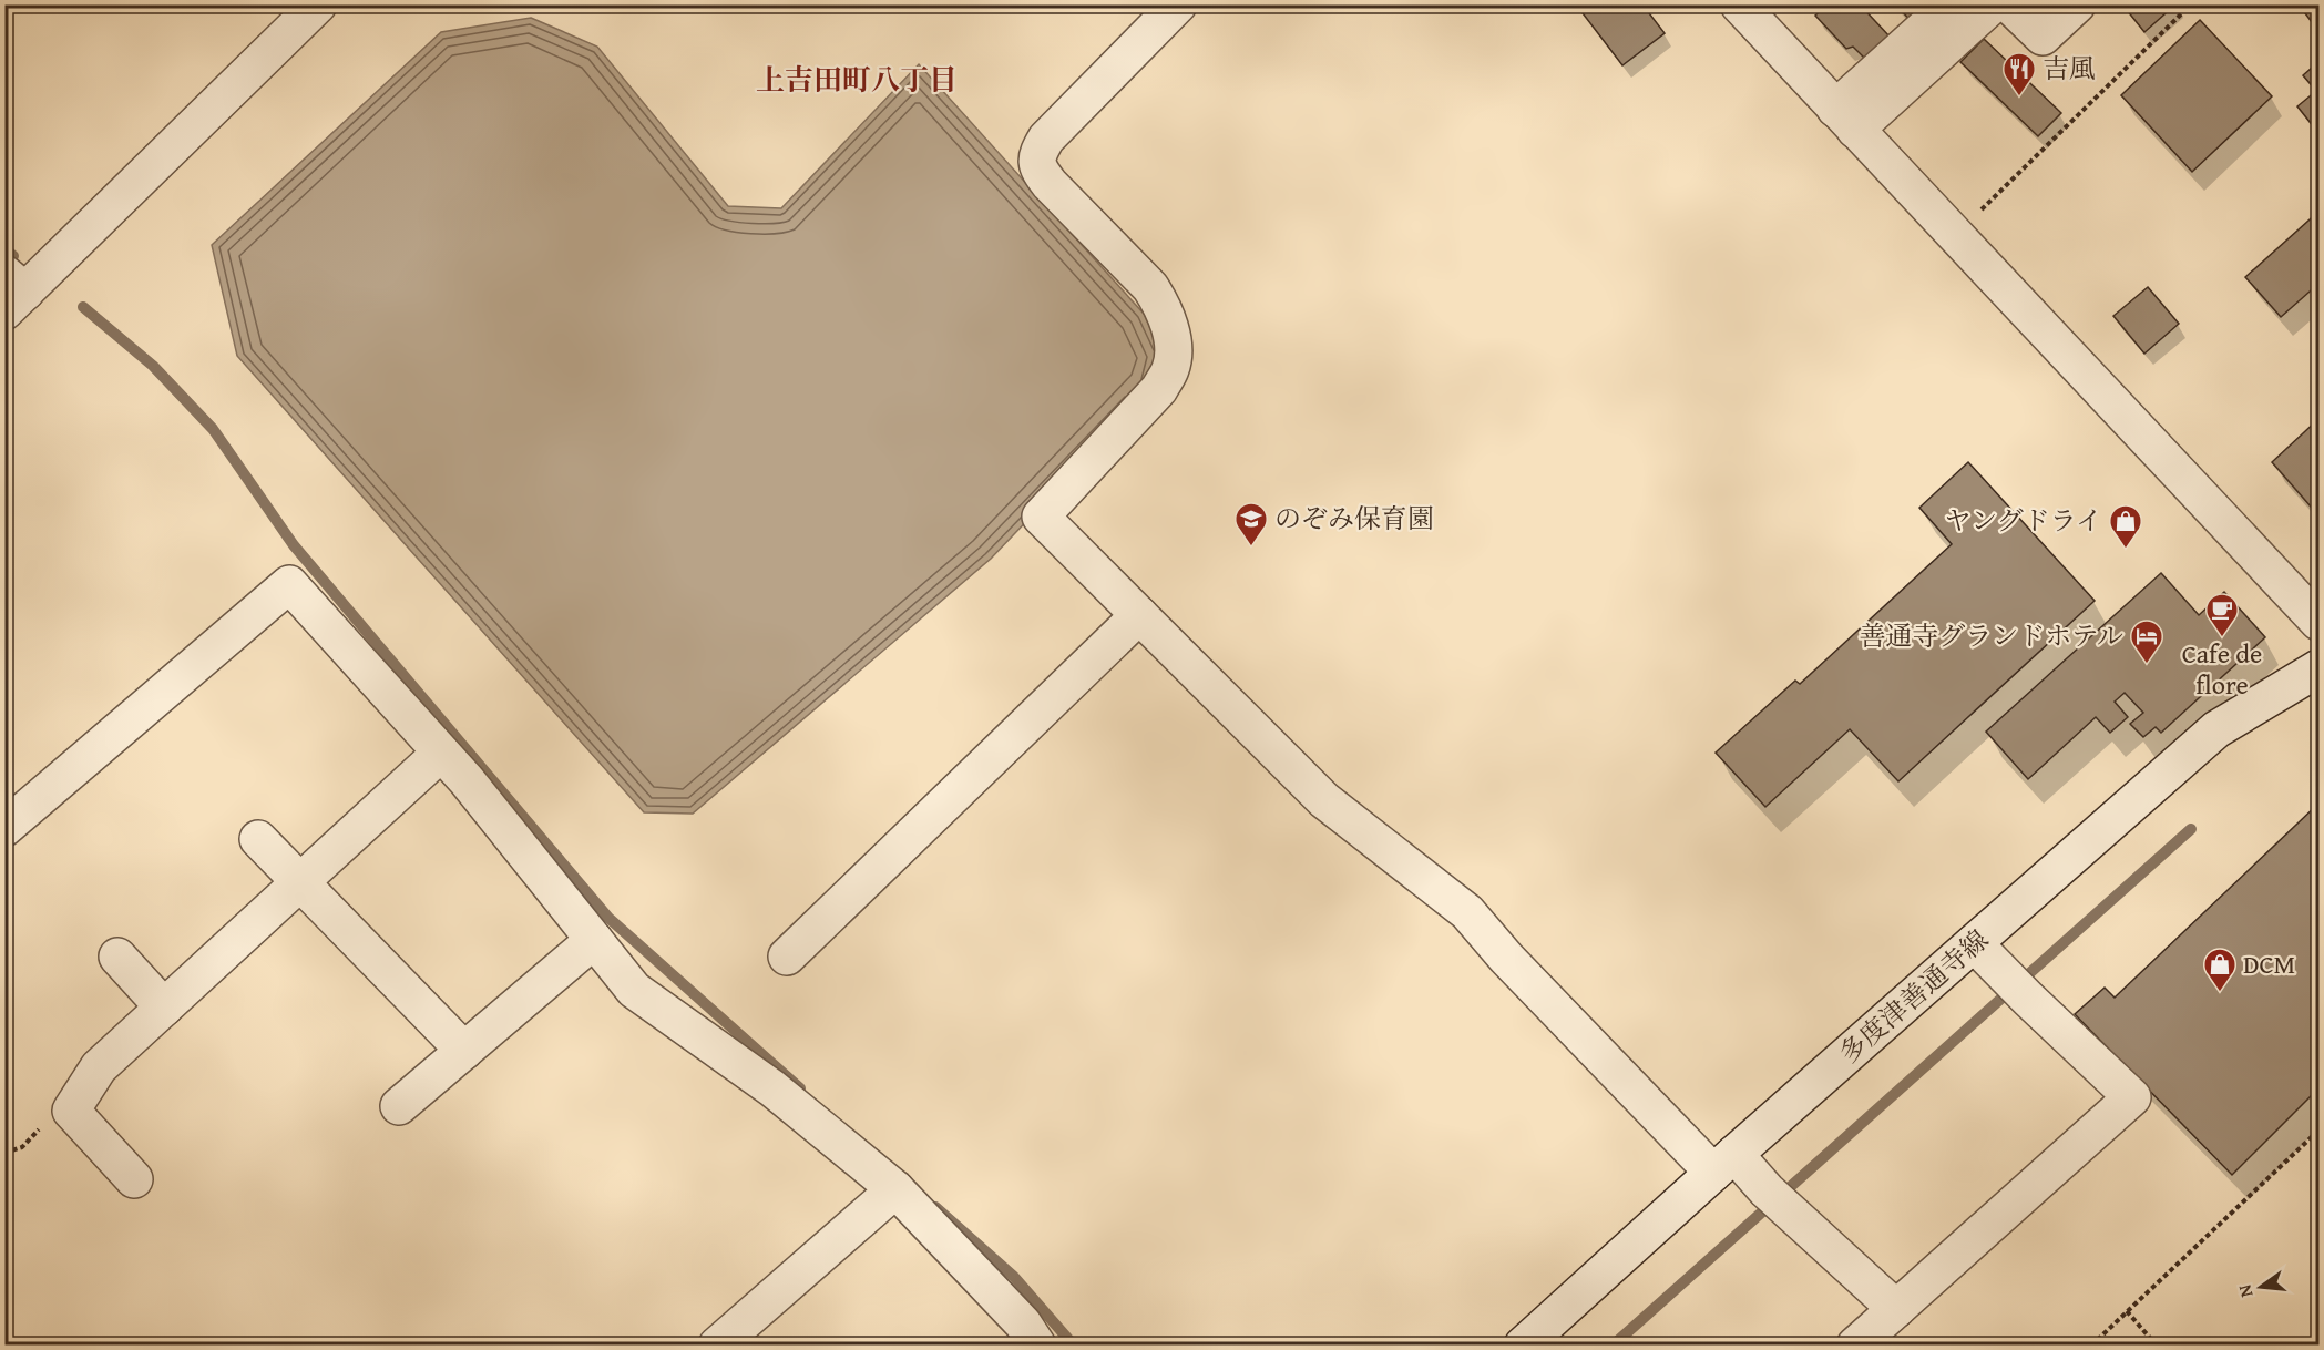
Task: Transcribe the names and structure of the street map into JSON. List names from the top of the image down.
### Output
{
  "streets": {
    "street": ["多度津善通寺線"]
  },
  "districts": ["上吉田町八丁目"],
  "places": {
    "restaurant": ["吉風"],
    "school or university": ["のぞみ保育園"],
    "shop": ["ヤングドライ", "DCM"],
    "cafe": ["Cafe de flore"],
    "hotel": ["善通寺グランドホテル"]
  },
  "north": "left"
}
